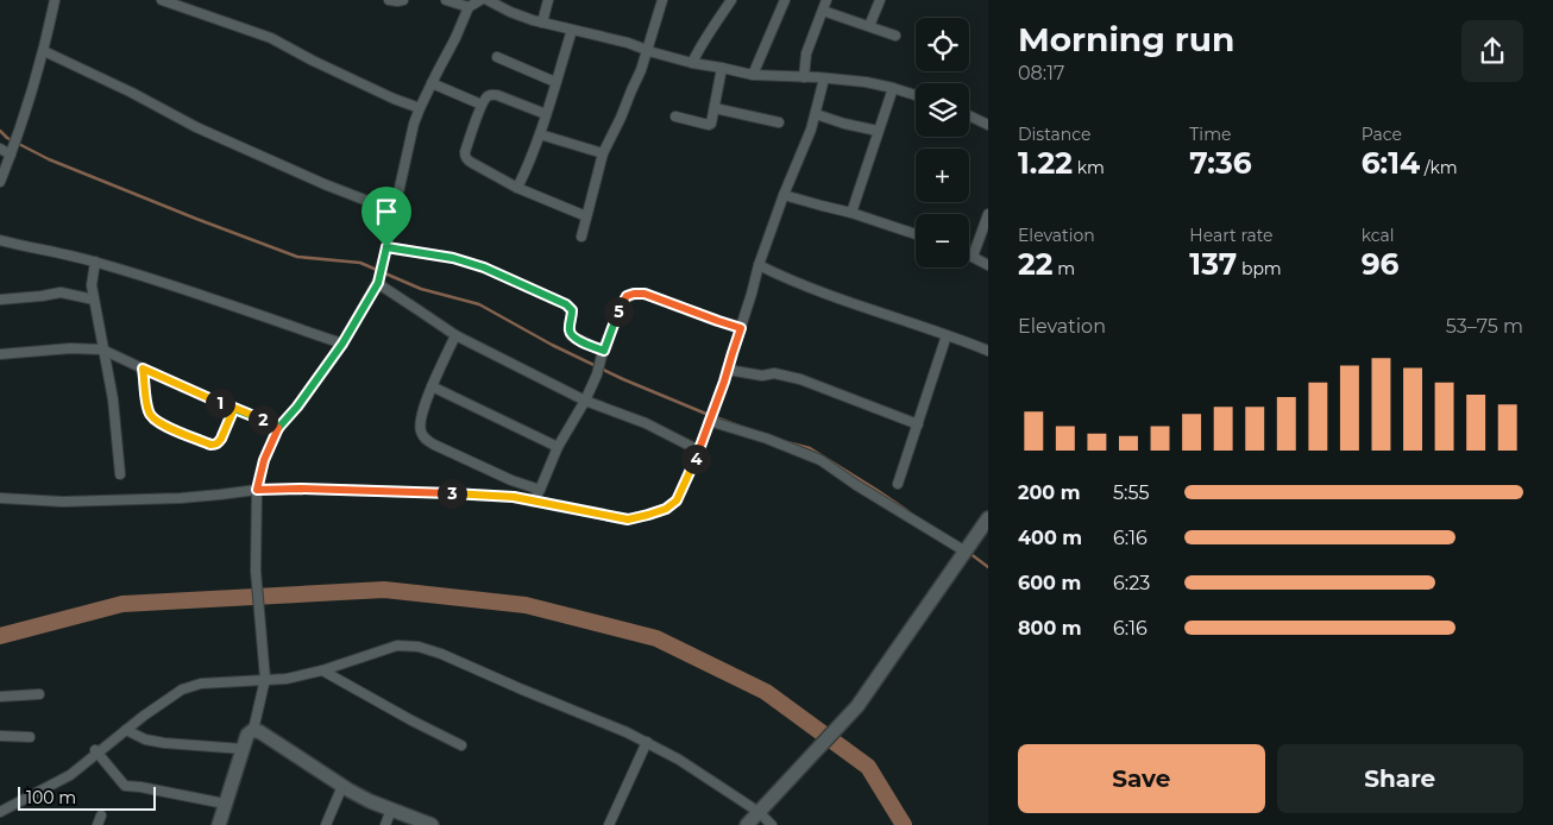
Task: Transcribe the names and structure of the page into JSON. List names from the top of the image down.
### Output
{
  "scale_bar": "100 m",
  "page": {
    "heading": ["Morning run", "08:17"],
    "map_buttons": ["+", "−"],
    "stats": [
      ["Distance", "1.22 km"],
      ["Time", "7:36"],
      ["Pace", "6:14 /km"],
      ["Elevation", "22 m"],
      ["Heart rate", "137 bpm"],
      ["kcal", "96"]
    ],
    "pins": [
      "5",
      "1",
      "2",
      "4",
      "3"
    ],
    "chart": ["Elevation", "53–75 m"],
    "list": [
      {
        "name": "200 m",
        "note": "5:55"
      },
      {
        "name": "400 m",
        "note": "6:16"
      },
      {
        "name": "600 m",
        "note": "6:23"
      },
      {
        "name": "800 m",
        "note": "6:16"
      }
    ],
    "buttons": ["Save", "Share"],
    "scale": "100 m"
  }
}
